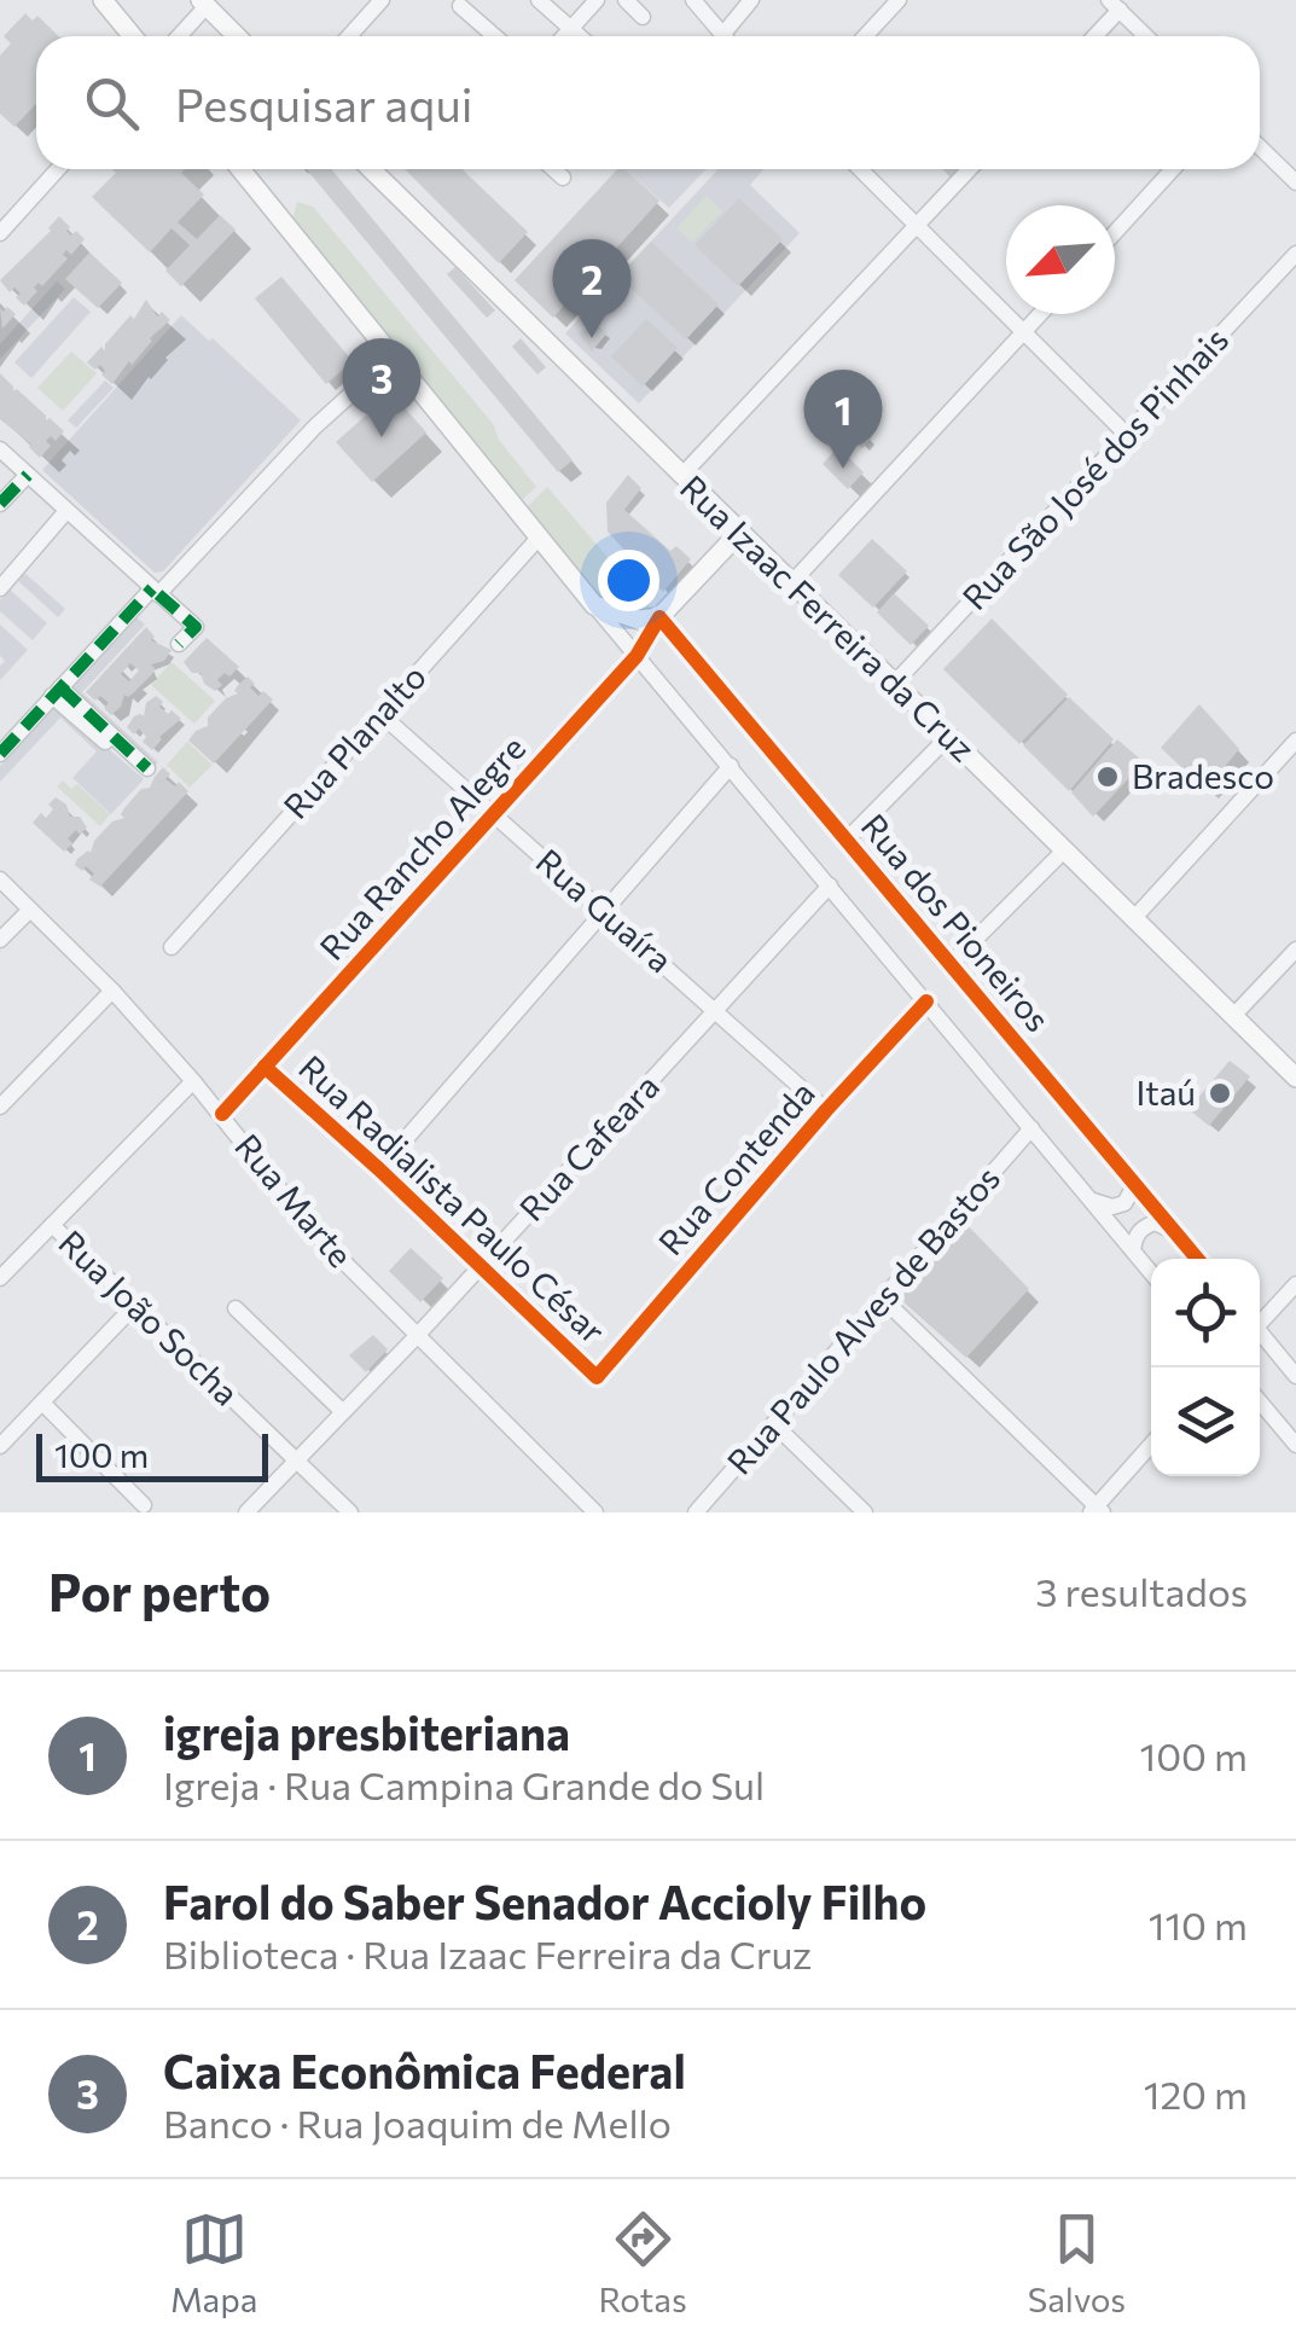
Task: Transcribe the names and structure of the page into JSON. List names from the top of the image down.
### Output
{
  "streets": {
    "main road": ["Rua Izaac Ferreira da Cruz", "Rua Rancho Alegre"],
    "street": [
      "Rua São José dos Pinhais",
      "Rua Planalto",
      "Rua Guaíra",
      "Rua dos Pioneiros",
      "Rua Cafeara",
      "Rua Contenda",
      "Rua Radialista Paulo César",
      "Rua Marte",
      "Rua João Socha",
      "Rua Paulo Alves de Bastos"
    ]
  },
  "crossings": [
    ["Rua São José dos Pinhais", "Rua Izaac Ferreira da Cruz"],
    ["Rua Izaac Ferreira da Cruz", "Rua Rancho Alegre"],
    ["Rua Planalto", "Rua Guaíra"],
    ["Rua Rancho Alegre", "Rua Guaíra"],
    ["Rua Rancho Alegre", "Rua dos Pioneiros"],
    ["Rua Rancho Alegre", "Rua Radialista Paulo César"],
    ["Rua Rancho Alegre", "Rua Marte"],
    ["Rua Guaíra", "Rua Cafeara"],
    ["Rua Guaíra", "Rua Contenda"],
    ["Rua Cafeara", "Rua Radialista Paulo César"],
    ["Rua Cafeara", "Rua Marte"],
    ["Rua Cafeara", "Rua João Socha"],
    ["Rua Contenda", "Rua Radialista Paulo César"]
  ],
  "places": ["Bradesco", "Itaú"],
  "scale_bar": "100 m",
  "north": "bottom left",
  "page": {
    "search": "Pesquisar aqui",
    "pins": ["2", "3", "1"],
    "scale": "100 m",
    "heading": ["Por perto", "3 resultados"],
    "list": [
      {
        "mark": "1",
        "name": "igreja presbiteriana",
        "note": "Igreja · Rua Campina Grande do Sul",
        "value": "100 m"
      },
      {
        "mark": "2",
        "name": "Farol do Saber Senador Accioly Filho",
        "note": "Biblioteca · Rua Izaac Ferreira da Cruz",
        "value": "110 m"
      },
      {
        "mark": "3",
        "name": "Caixa Econômica Federal",
        "note": "Banco · Rua Joaquim de Mello",
        "value": "120 m"
      }
    ],
    "nav": ["Mapa", "Rotas", "Salvos"]
  }
}
